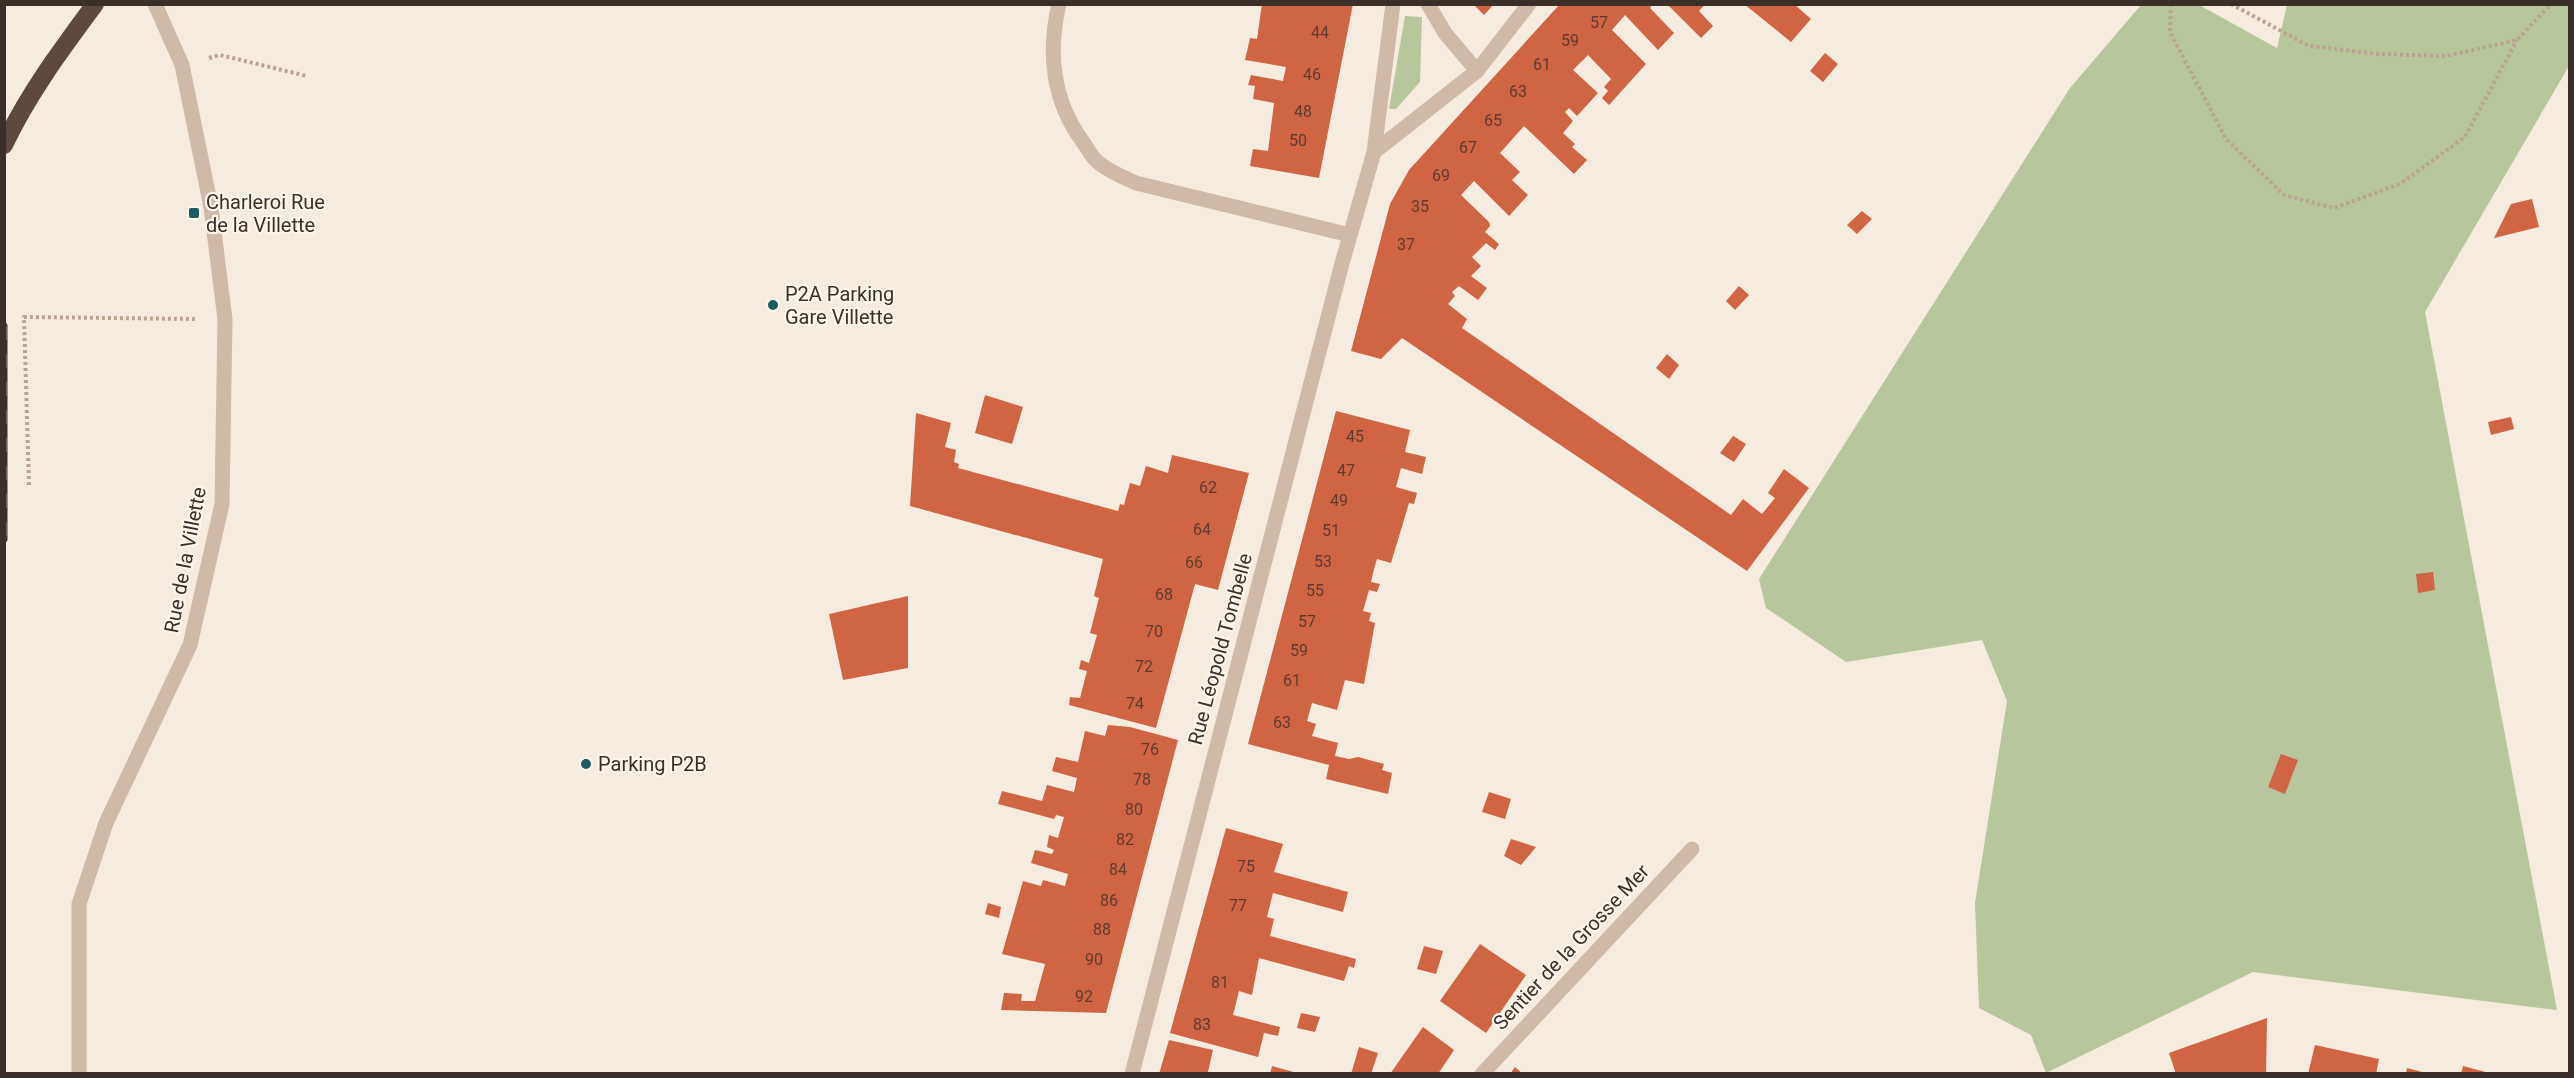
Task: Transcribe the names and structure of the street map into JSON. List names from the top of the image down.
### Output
{
  "streets": {
    "street": ["Rue de la Villette", "Rue Léopold Tombelle", "Sentier de la Grosse Mer"]
  },
  "places": {
    "transit": ["Charleroi Rue de la Villette"],
    "other": ["P2A Parking Gare Villette", "Parking P2B"]
  },
  "house_numbers": [
    "57",
    "44",
    "59",
    "61",
    "46",
    "63",
    "48",
    "65",
    "50",
    "67",
    "69",
    "35",
    "37",
    "45",
    "47",
    "62",
    "49",
    "64",
    "51",
    "53",
    "66",
    "55",
    "68",
    "57",
    "70",
    "59",
    "72",
    "61",
    "74",
    "63",
    "76",
    "78",
    "80",
    "82",
    "75",
    "84",
    "86",
    "77",
    "88",
    "90",
    "81",
    "92",
    "83"
  ]
}
